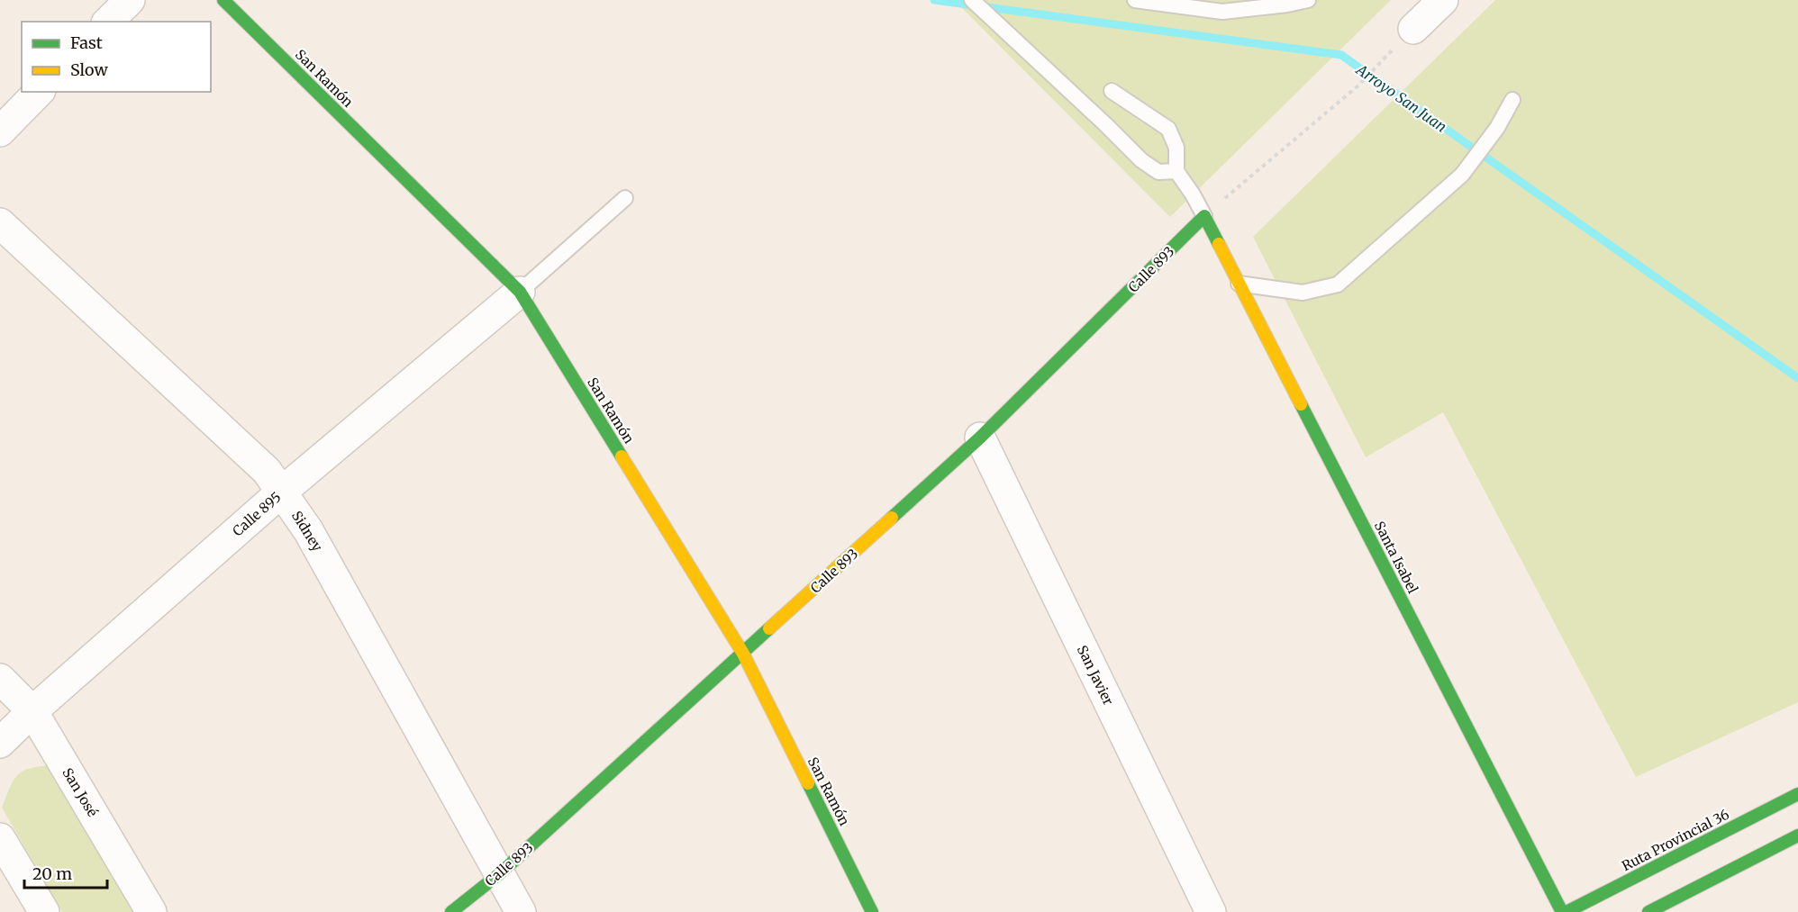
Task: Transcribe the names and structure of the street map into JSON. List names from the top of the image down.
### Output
{
  "streets": {
    "street": [
      "San Ramón",
      "Calle 893",
      "Calle 895",
      "Sidney",
      "Santa Isabel",
      "San Javier",
      "San José",
      "Ruta Provincial 36"
    ]
  },
  "crossings": [
    ["San Ramón", "Calle 893"],
    ["San Ramón", "Calle 895"],
    ["Calle 893", "Sidney"],
    ["Calle 893", "Santa Isabel"],
    ["Calle 893", "San Javier"],
    ["Calle 895", "Sidney"],
    ["Calle 895", "San José"]
  ],
  "water": ["Arroyo San Juan"],
  "legend": ["Fast", "Slow"],
  "scale_bar": "20 m"
}
